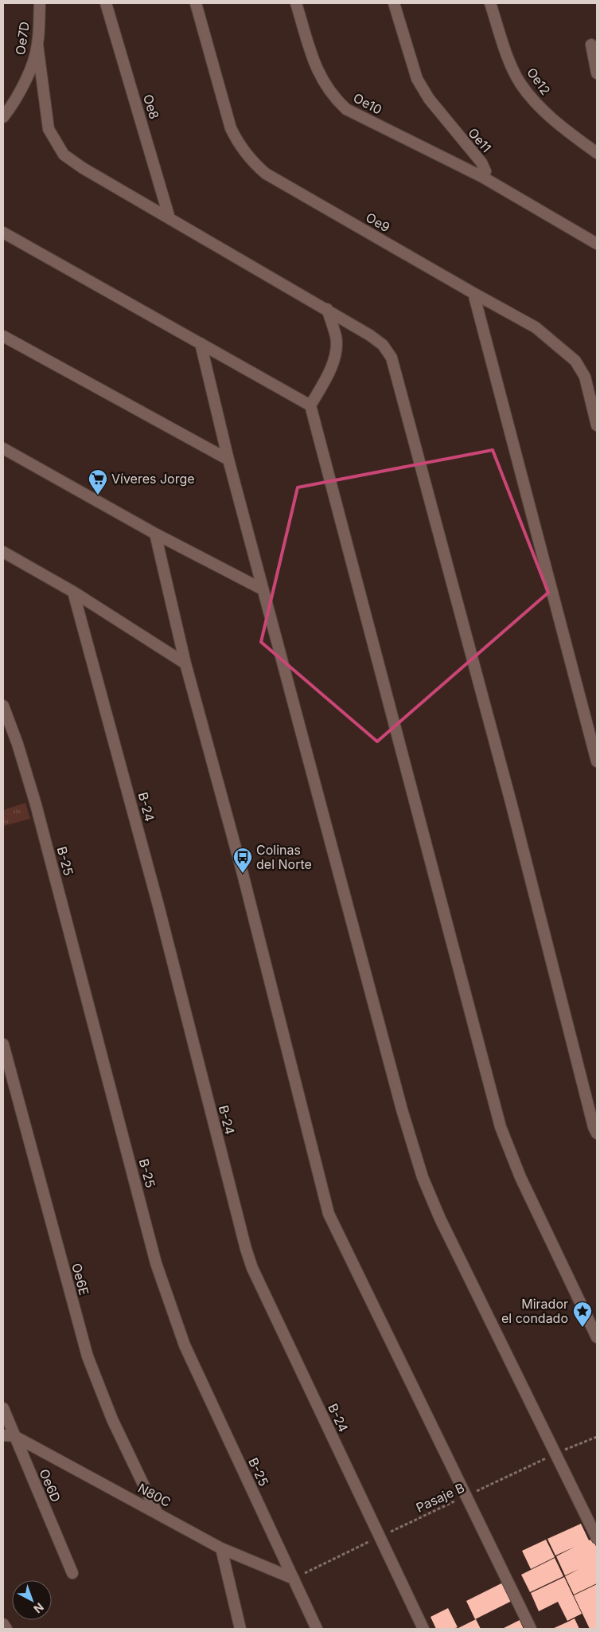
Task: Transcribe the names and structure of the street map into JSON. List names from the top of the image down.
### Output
{
  "streets": {
    "street": [
      "Oe7D",
      "Oe12",
      "Oe10",
      "Oe8",
      "Oe11",
      "Oe9",
      "B-24",
      "B-25",
      "Oe6E",
      "Oe6D",
      "N80C"
    ],
    "path": ["Pasaje B"]
  },
  "crossings": [
    ["Oe10", "Oe11"],
    ["B-24", "Pasaje B"],
    ["B-25", "N80C"],
    ["B-25", "Pasaje B"],
    ["Oe6E", "N80C"],
    ["Oe6D", "N80C"],
    ["N80C", "Pasaje B"]
  ],
  "places": {
    "supermarket": ["Víveres Jorge"],
    "bus stop": ["Colinas del Norte"],
    "place": ["Mirador el condado"]
  },
  "north": "bottom right"
}
